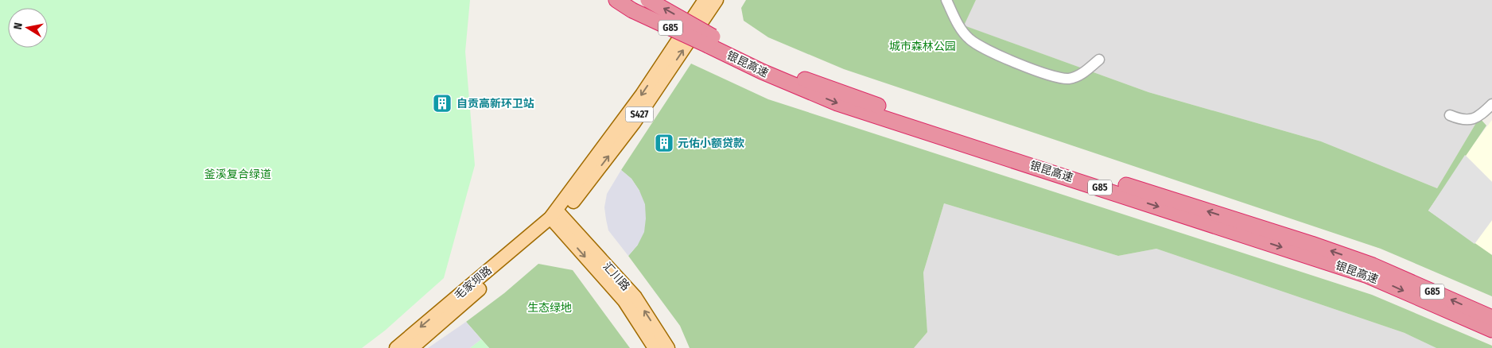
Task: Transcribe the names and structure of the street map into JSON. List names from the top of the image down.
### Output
{
  "streets": {
    "highway": ["G85", "银昆高速"],
    "main road": ["S427", "汇川路", "毛家坝路"]
  },
  "crossings": [
    ["S427", "汇川路"],
    ["S427", "毛家坝路"],
    ["汇川路", "毛家坝路"]
  ],
  "parks": ["城市森林公园", "釜溪复合绿道", "生态绿地"],
  "places": {
    "building": ["自贡高新环卫站", "元佑小额贷款"]
  },
  "north": "left"
}
